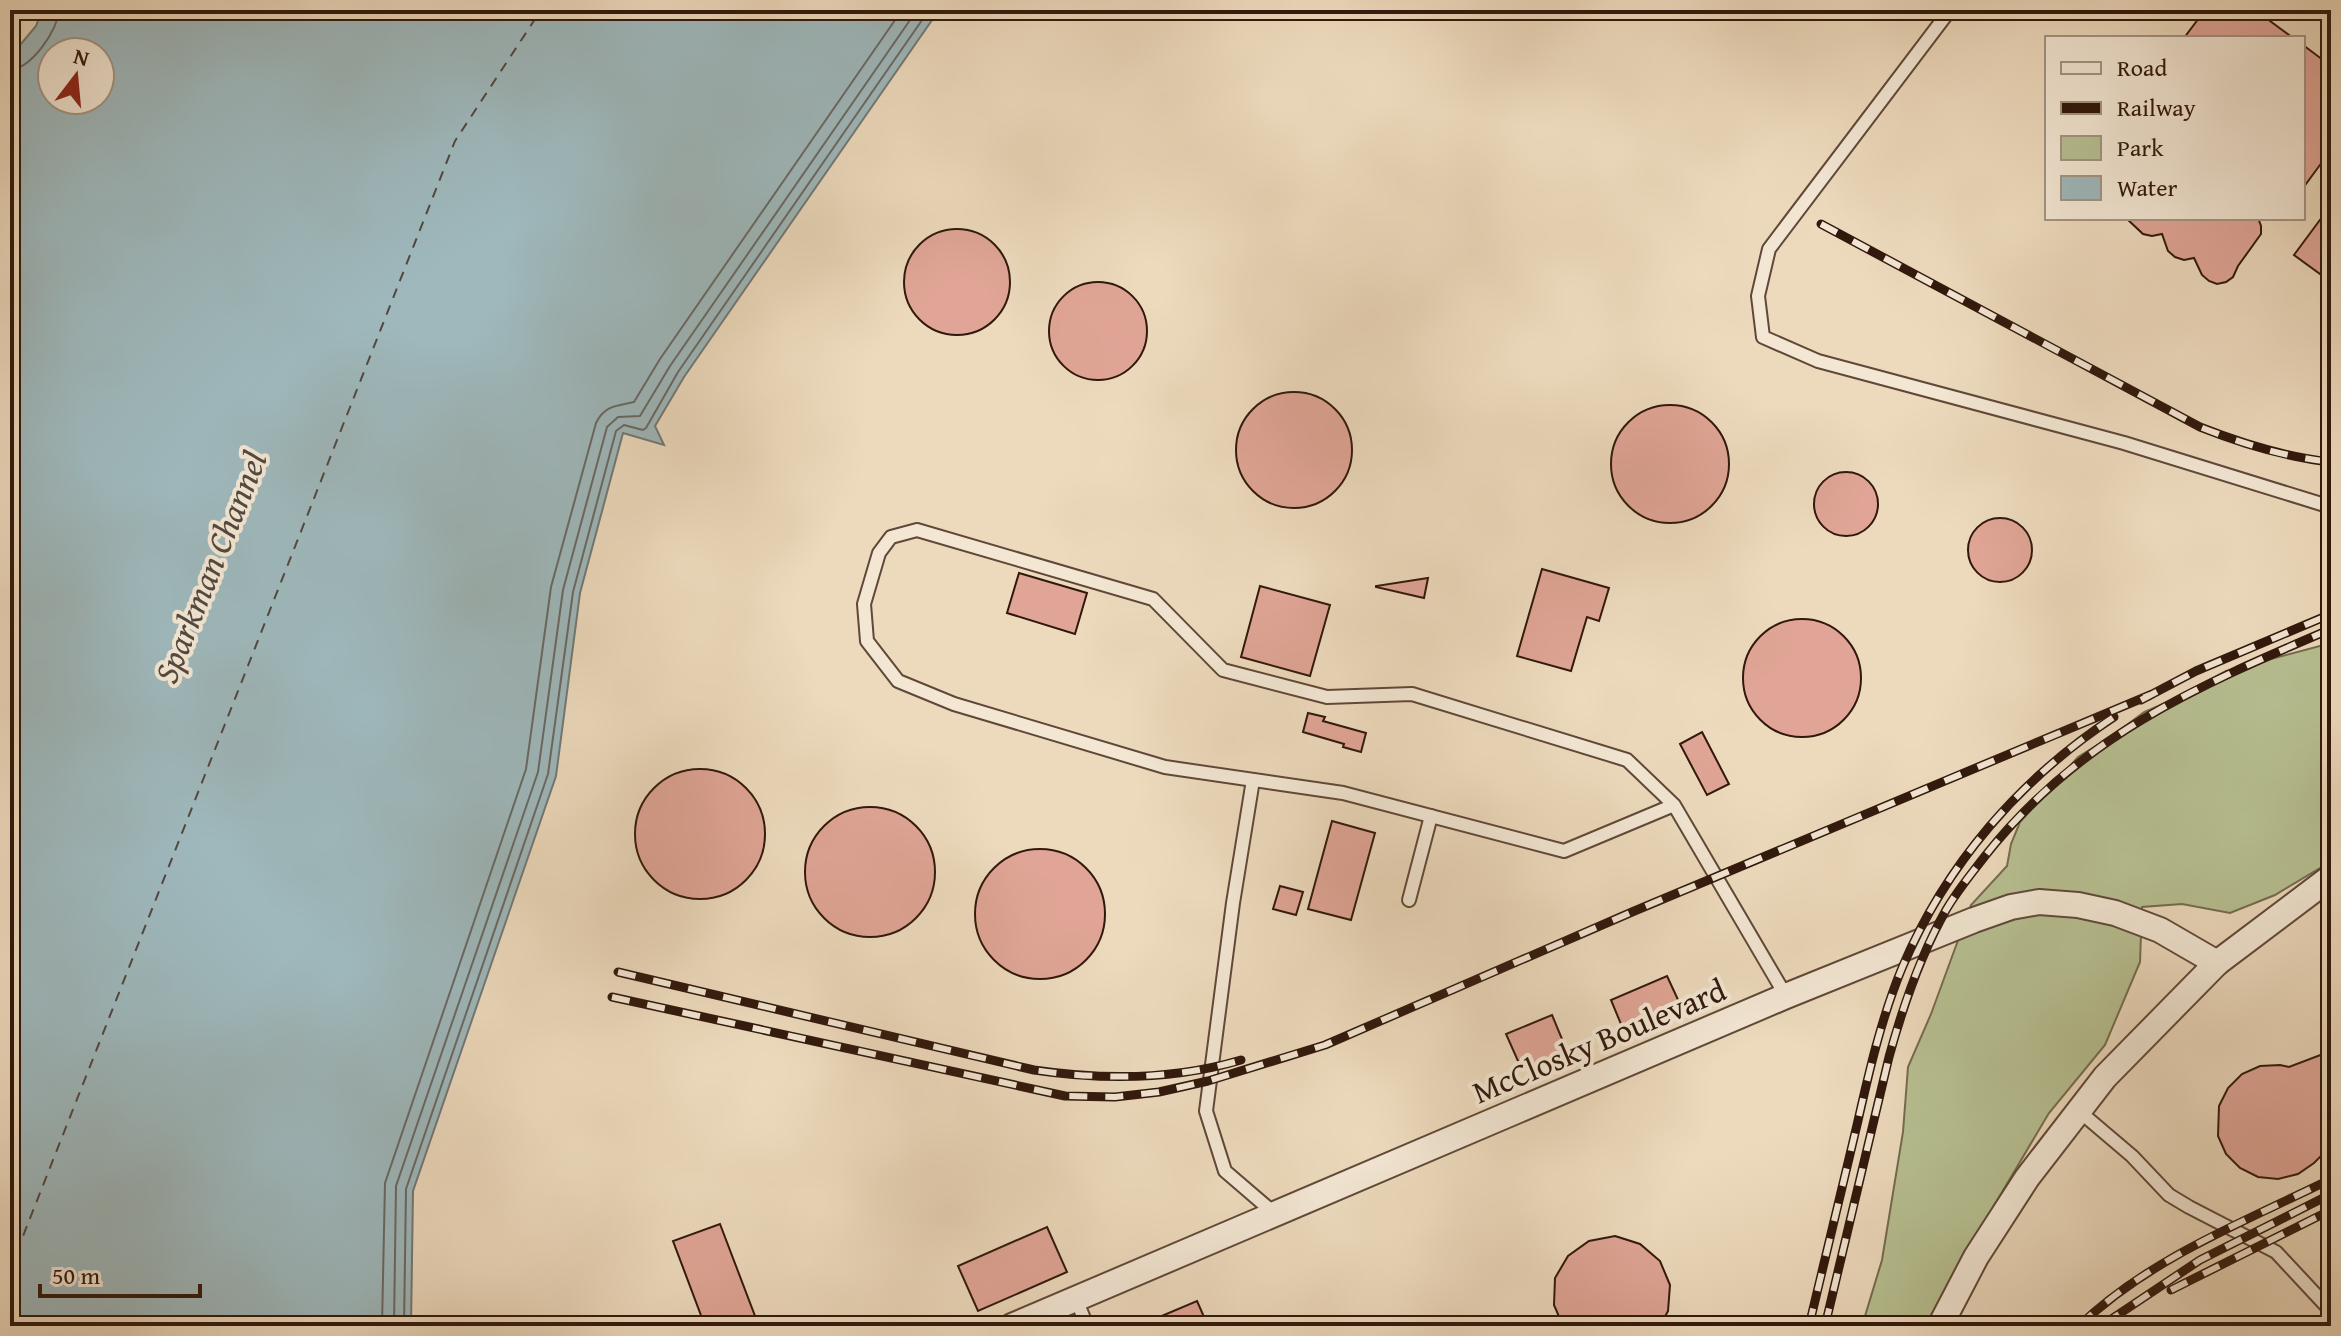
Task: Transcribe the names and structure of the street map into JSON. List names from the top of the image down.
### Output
{
  "streets": {
    "street": ["McClosky Boulevard"]
  },
  "water": ["Sparkman Channel"],
  "legend": [
    "Road",
    "Railway",
    "Park",
    "Water"
  ],
  "scale_bar": "50 m",
  "north": "top"
}
